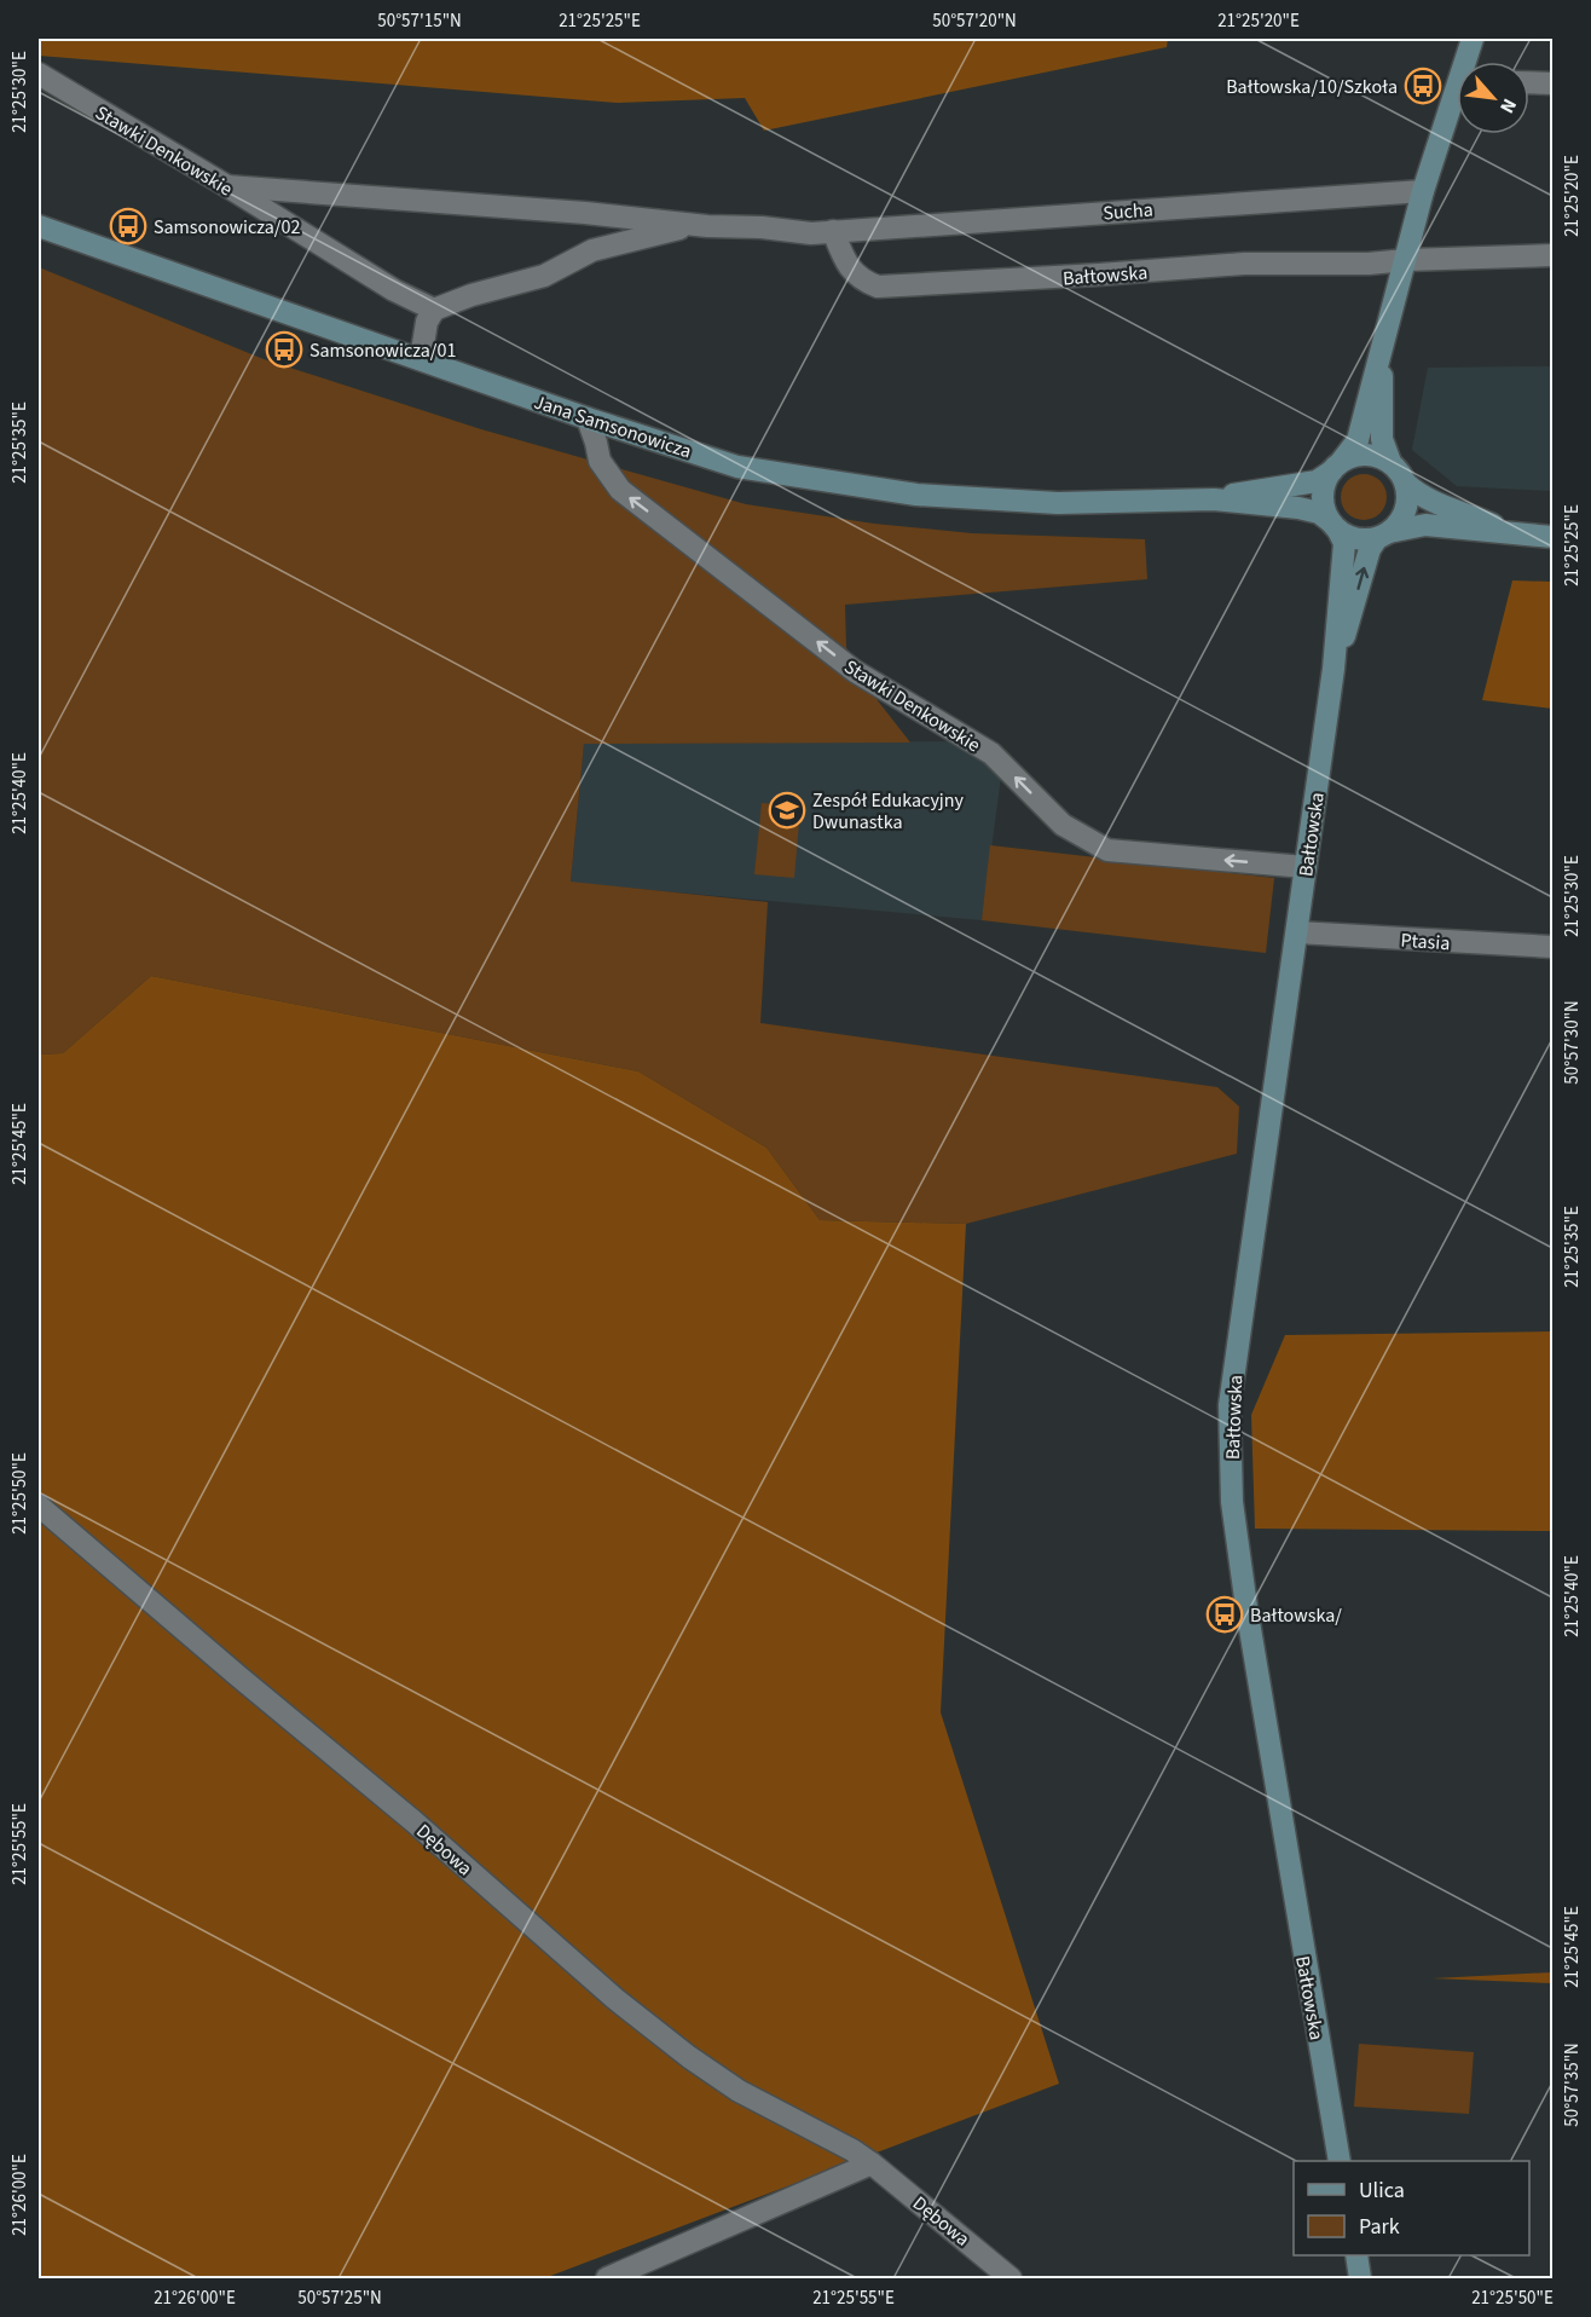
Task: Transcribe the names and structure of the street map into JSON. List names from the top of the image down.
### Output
{
  "streets": {
    "main road": ["Bałtowska", "Jana Samsonowicza"],
    "street": [
      "Stawki Denkowskie",
      "Sucha",
      "Ptasia",
      "Dębowa"
    ]
  },
  "crossings": [
    ["Stawki Denkowskie", "Bałtowska"],
    ["Stawki Denkowskie", "Jana Samsonowicza"],
    ["Sucha", "Bałtowska"],
    ["Bałtowska", "Jana Samsonowicza"],
    ["Bałtowska", "Ptasia"]
  ],
  "one_way": ["Stawki Denkowskie"],
  "places": {
    "bus stop": [
      "Bałtowska/10/Szkoła",
      "Samsonowicza/02",
      "Samsonowicza/01",
      "Bałtowska/"
    ],
    "school or university": ["Zespół Edukacyjny Dwunastka"]
  },
  "legend": ["Ulica", "Park"],
  "north": "bottom right",
  "coordinates": [
    "50°57'15\"N",
    "21°25'25\"E",
    "50°57'20\"N",
    "21°25'20\"E",
    "21°25'30\"E",
    "21°25'35\"E",
    "21°25'40\"E",
    "50°57'30\"N",
    "21°25'45\"E",
    "21°25'50\"E",
    "21°25'55\"E",
    "50°57'35\"N",
    "21°26'00\"E",
    "50°57'25\"N"
  ]
}
